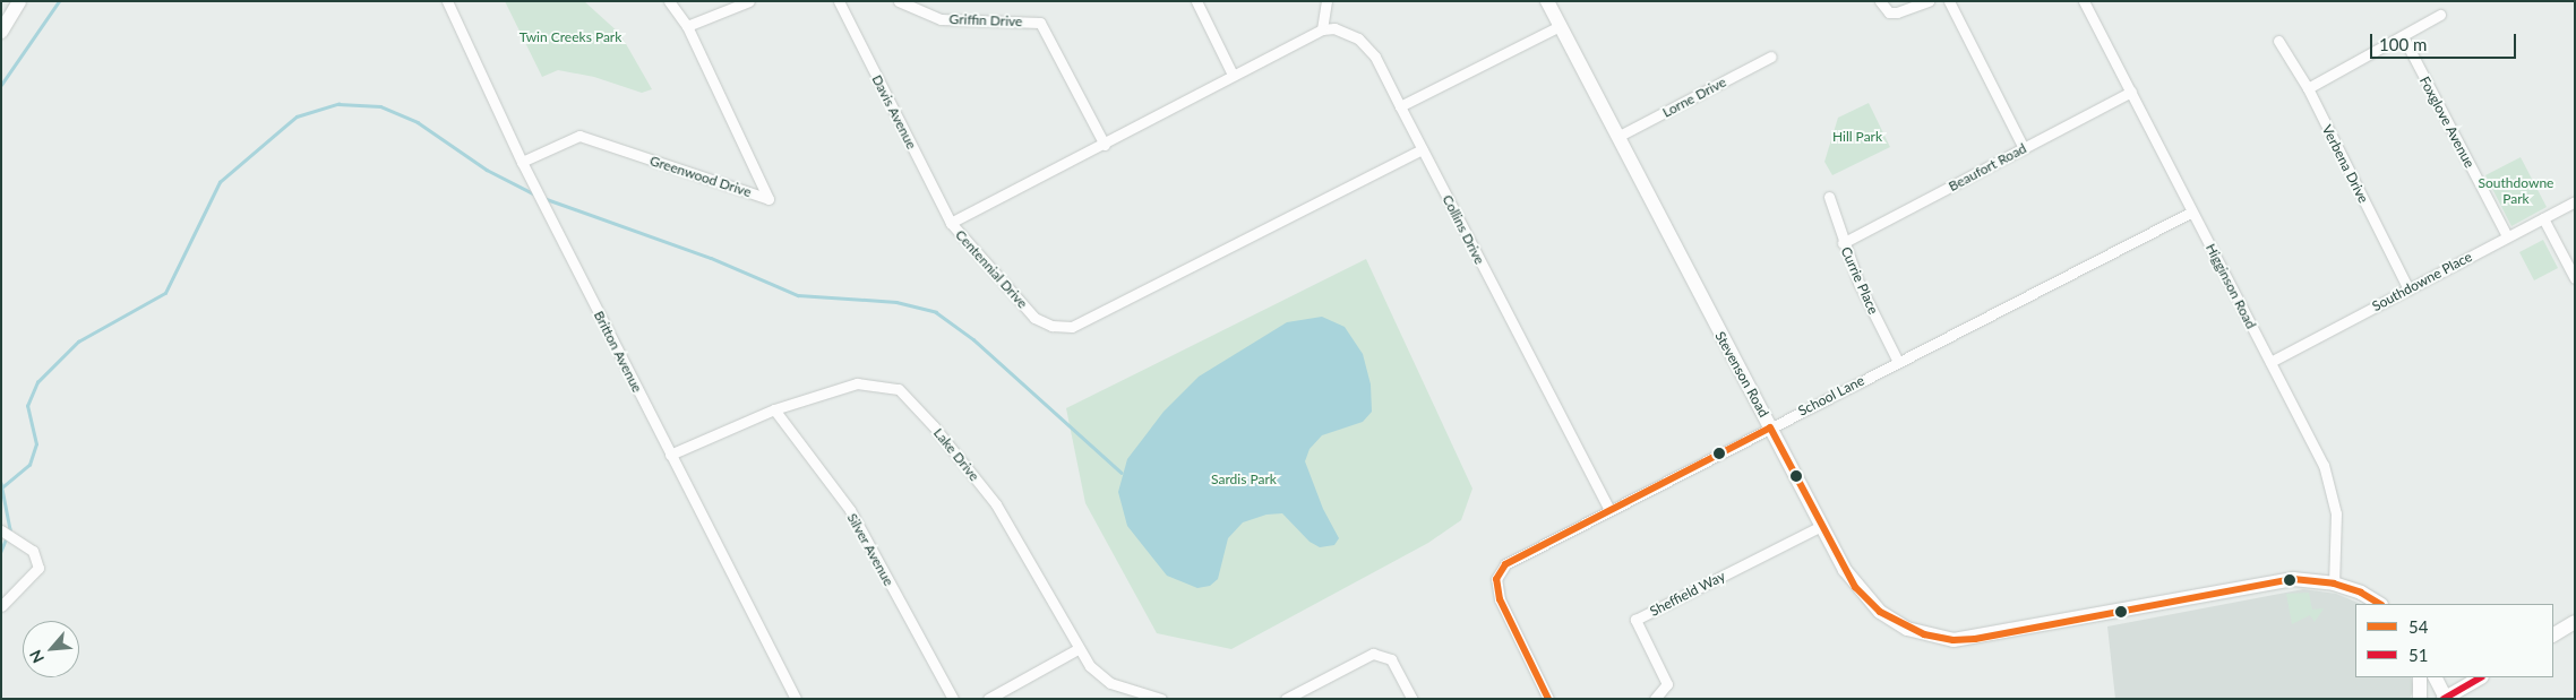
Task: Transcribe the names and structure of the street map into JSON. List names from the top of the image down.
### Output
{
  "streets": {
    "street": [
      "Griffin Drive",
      "Lorne Drive",
      "Davis Avenue",
      "Foxglove Avenue",
      "Verbena Drive",
      "Beaufort Road",
      "Greenwood Drive",
      "Collins Drive",
      "Centennial Drive",
      "Currie Place",
      "Southdowne Place",
      "Higginson Road",
      "Britton Avenue",
      "Stevenson Road",
      "School Lane",
      "Lake Drive",
      "Silver Avenue",
      "Sheffield Way"
    ]
  },
  "crossings": [
    ["Griffin Drive", "Centennial Drive"],
    ["Lorne Drive", "Stevenson Road"],
    ["Davis Avenue", "Centennial Drive"],
    ["Foxglove Avenue", "Southdowne Place"],
    ["Verbena Drive", "Southdowne Place"],
    ["Beaufort Road", "Currie Place"],
    ["Beaufort Road", "Higginson Road"],
    ["Greenwood Drive", "Britton Avenue"],
    ["Collins Drive", "Centennial Drive"],
    ["Collins Drive", "School Lane"],
    ["Currie Place", "School Lane"],
    ["Southdowne Place", "Higginson Road"],
    ["Higginson Road", "Stevenson Road"],
    ["Higginson Road", "School Lane"],
    ["Britton Avenue", "Lake Drive"],
    ["Stevenson Road", "School Lane"],
    ["Stevenson Road", "Sheffield Way"],
    ["Lake Drive", "Silver Avenue"]
  ],
  "parks": [
    "Twin Creeks Park",
    "Hill Park",
    "Southdowne Park",
    "Sardis Park"
  ],
  "lines": ["transit line 54", "transit line 51"],
  "legend": ["54", "51"],
  "scale_bar": "100 m",
  "north": "bottom left"
}
